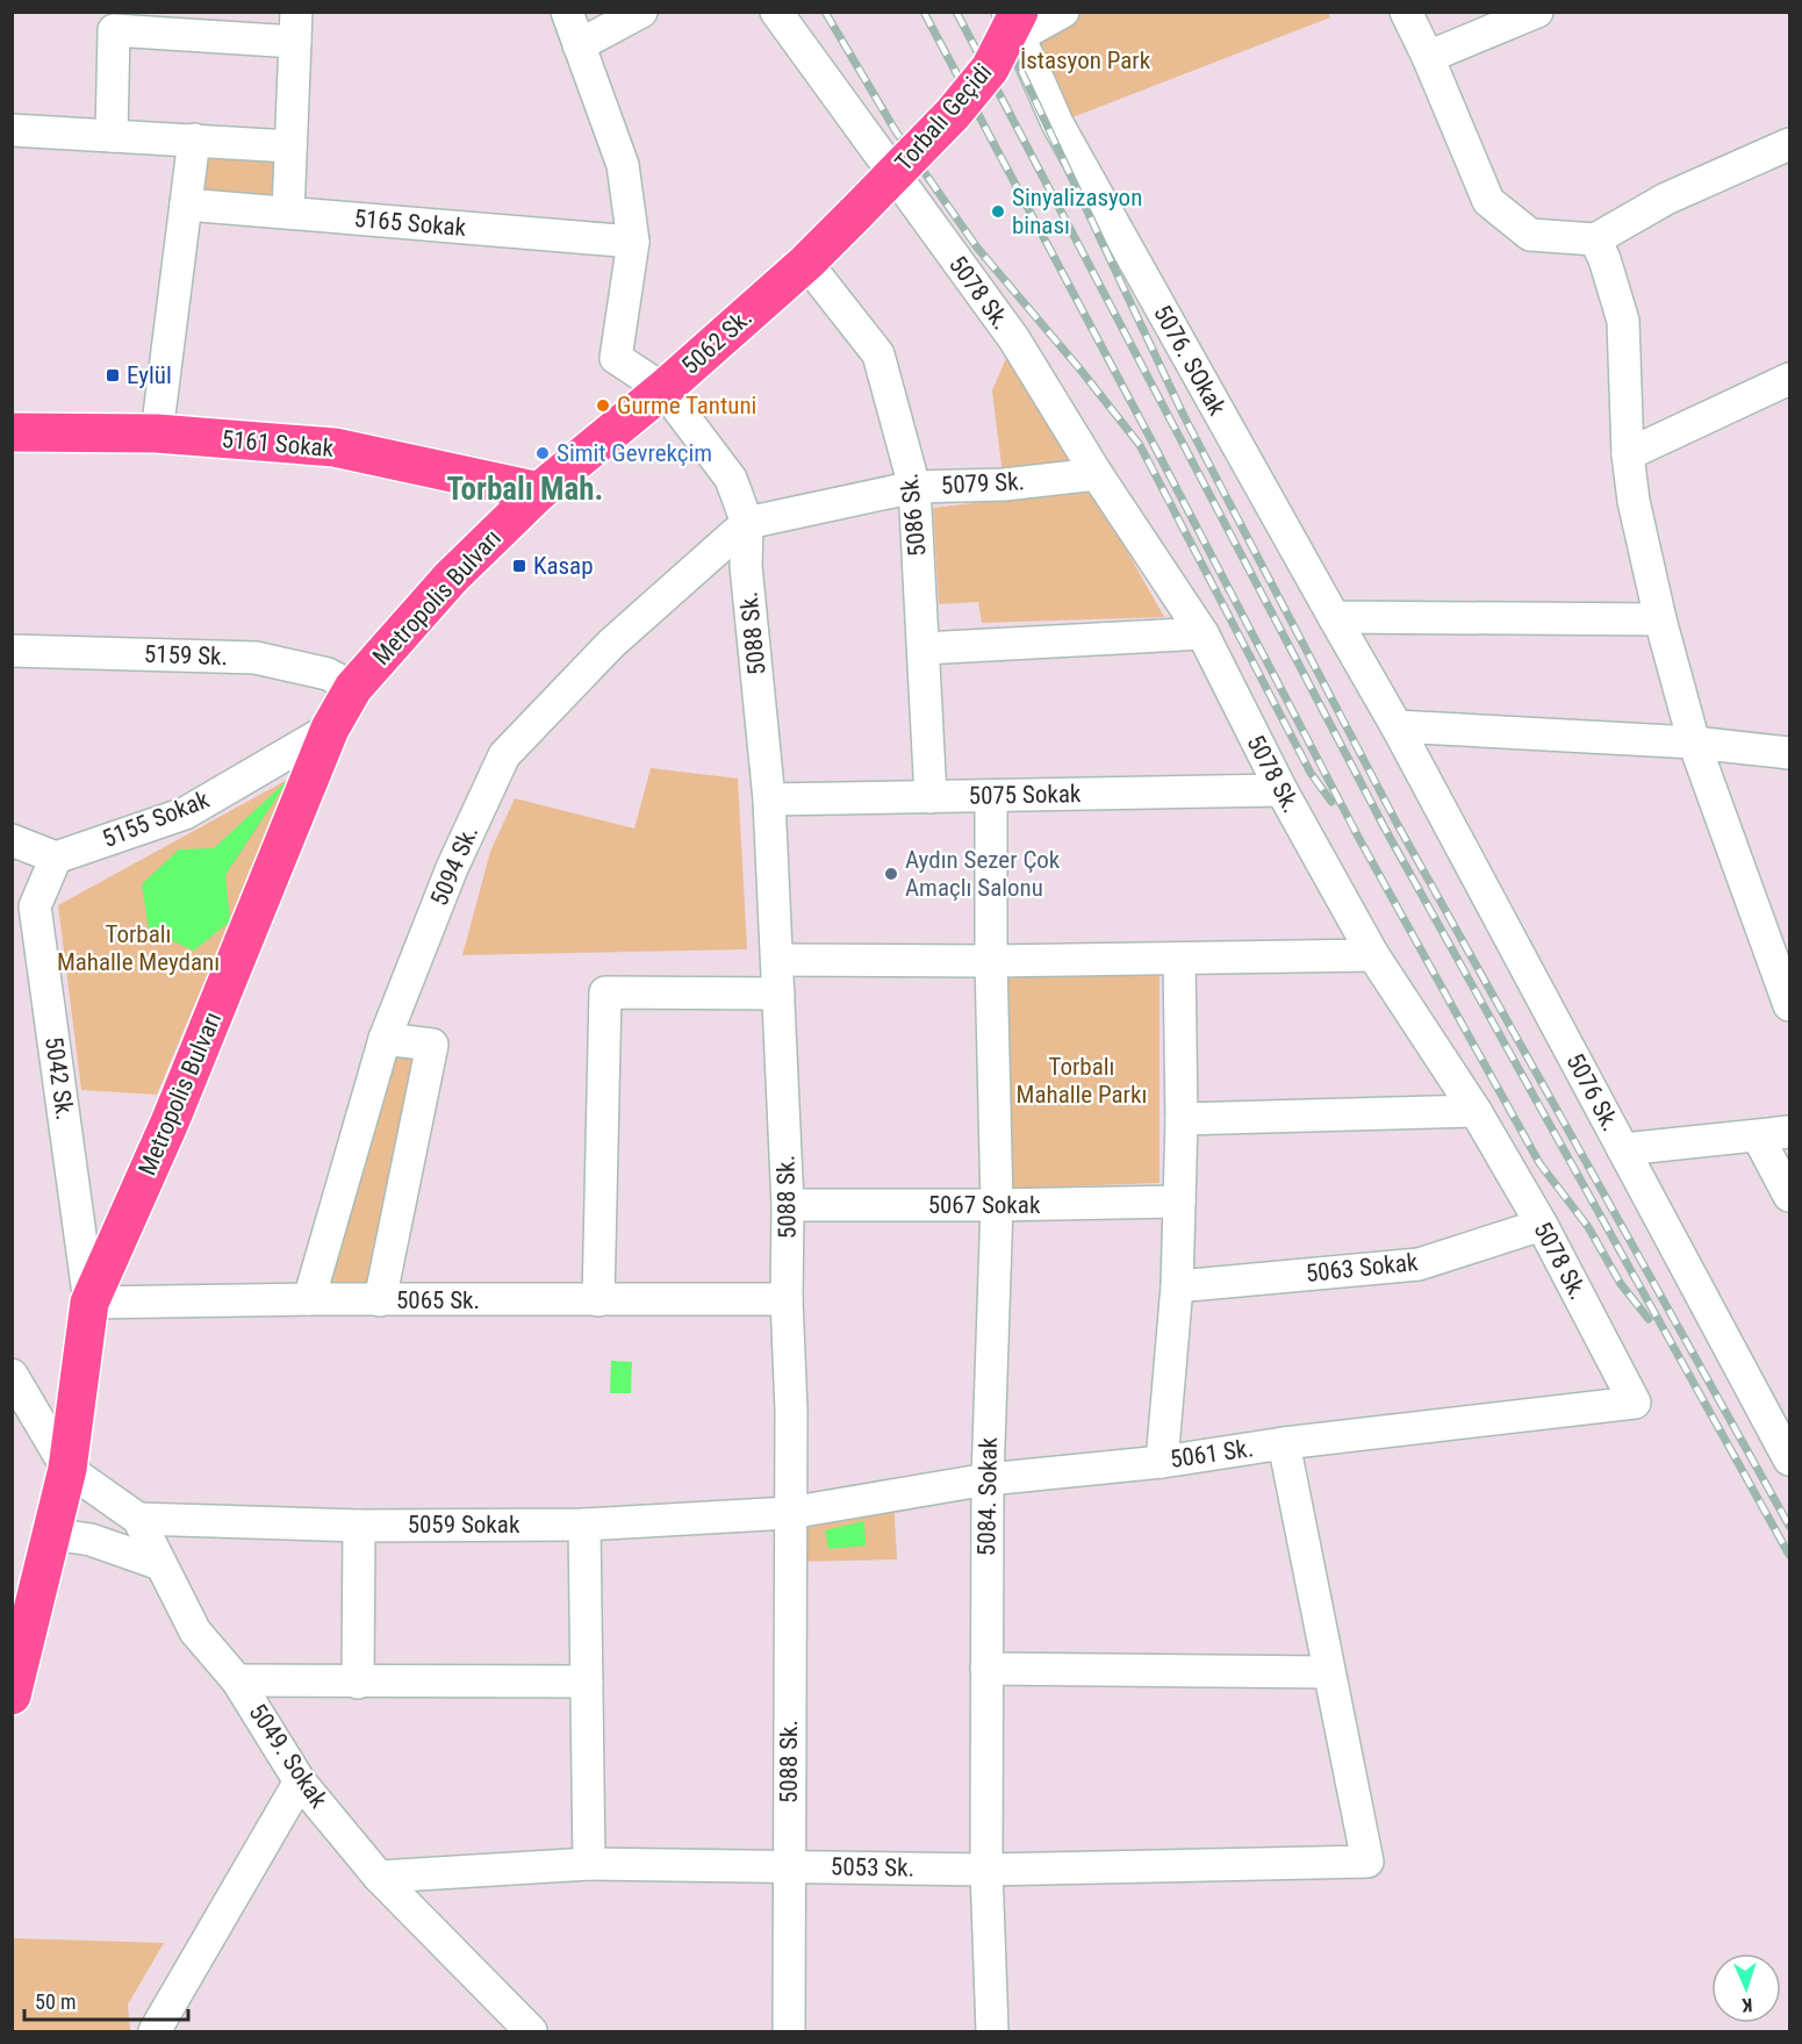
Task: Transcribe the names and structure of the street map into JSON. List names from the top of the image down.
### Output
{
  "streets": {
    "main road": [
      "Torbalı Geçidi",
      "5062 Sk.",
      "5161 Sokak",
      "Metropolis Bulvarı"
    ],
    "street": [
      "5165 Sokak",
      "5078 Sk.",
      "5076. SOkak",
      "5079 Sk.",
      "5086 Sk.",
      "5088 Sk.",
      "5159 Sk.",
      "5075 Sokak",
      "5155 Sokak",
      "5094 Sk.",
      "5042 Sk.",
      "5076 Sk.",
      "5067 Sokak",
      "5063 Sokak",
      "5065 Sk.",
      "5061 Sk.",
      "5084. Sokak",
      "5059 Sokak",
      "5049. Sokak",
      "5053 Sk."
    ]
  },
  "crossings": [
    ["Torbalı Geçidi", "5062 Sk."],
    ["Torbalı Geçidi", "5076. SOkak"],
    ["5165 Sokak", "5088 Sk."],
    ["5078 Sk.", "5079 Sk."],
    ["5078 Sk.", "5075 Sokak"],
    ["5078 Sk.", "5063 Sokak"],
    ["5078 Sk.", "5061 Sk."],
    ["5062 Sk.", "5161 Sokak"],
    ["5062 Sk.", "5086 Sk."],
    ["5062 Sk.", "Metropolis Bulvarı"],
    ["5062 Sk.", "5088 Sk."],
    ["5076. SOkak", "5076 Sk."],
    ["5161 Sokak", "Metropolis Bulvarı"],
    ["5079 Sk.", "5086 Sk."],
    ["5079 Sk.", "5088 Sk."],
    ["5079 Sk.", "5094 Sk."],
    ["5086 Sk.", "5075 Sokak"],
    ["Metropolis Bulvarı", "5159 Sk."],
    ["Metropolis Bulvarı", "5155 Sokak"],
    ["Metropolis Bulvarı", "5042 Sk."],
    ["Metropolis Bulvarı", "5065 Sk."],
    ["Metropolis Bulvarı", "5049. Sokak"],
    ["5088 Sk.", "5075 Sokak"],
    ["5088 Sk.", "5094 Sk."],
    ["5088 Sk.", "5067 Sokak"],
    ["5088 Sk.", "5065 Sk."],
    ["5088 Sk.", "5061 Sk."],
    ["5088 Sk.", "5059 Sokak"],
    ["5088 Sk.", "5053 Sk."],
    ["5075 Sokak", "5084. Sokak"],
    ["5155 Sokak", "5042 Sk."],
    ["5094 Sk.", "5065 Sk."],
    ["5042 Sk.", "5065 Sk."],
    ["5067 Sokak", "5084. Sokak"],
    ["5061 Sk.", "5084. Sokak"],
    ["5061 Sk.", "5059 Sokak"],
    ["5084. Sokak", "5053 Sk."],
    ["5059 Sokak", "5049. Sokak"],
    ["5049. Sokak", "5053 Sk."]
  ],
  "districts": ["Torbalı Mah."],
  "parks": ["İstasyon Park", "Torbalı Mahalle Meydanı", "Torbalı Mahalle Parkı"],
  "places": {
    "other": [
      "Sinyalizasyon binası",
      "Gurme Tantuni",
      "Simit Gevrekçim",
      "Aydın Sezer Çok Amaçlı Salonu"
    ],
    "transit": ["Eylül", "Kasap"]
  },
  "scale_bar": "50 m",
  "north": "bottom"
}
